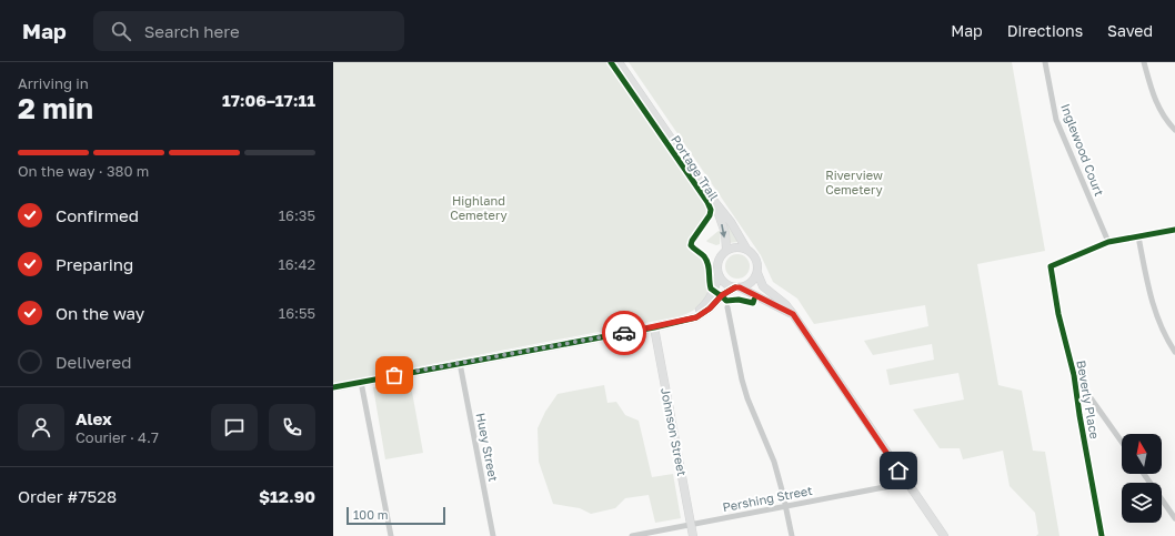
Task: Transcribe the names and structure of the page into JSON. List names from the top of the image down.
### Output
{
  "streets": {
    "main road": ["Johnson Street"],
    "street": [
      "Inglewood Court",
      "Beverly Place",
      "Huey Street",
      "Pershing Street"
    ],
    "cycle path": ["Portage Trail"]
  },
  "crossings": [
    ["Inglewood Court", "Beverly Place"],
    ["Johnson Street", "Pershing Street"]
  ],
  "parks": ["Riverview Cemetery", "Highland Cemetery"],
  "scale_bar": "100 m",
  "north": "top",
  "page": {
    "header": "Map",
    "search": "Search here",
    "nav": ["Map", "Directions", "Saved"],
    "heading": ["2 min", "Arriving in", "17:06–17:11"],
    "panel": [
      "Alex",
      "Courier · 4.7",
      "Order #7528",
      "$12.90"
    ],
    "bar": "On the way · 380 m",
    "list": [
      ["Confirmed", "16:35"],
      ["Preparing", "16:42"],
      ["On the way", "16:55"],
      "Delivered"
    ],
    "scale": "100 m"
  }
}
